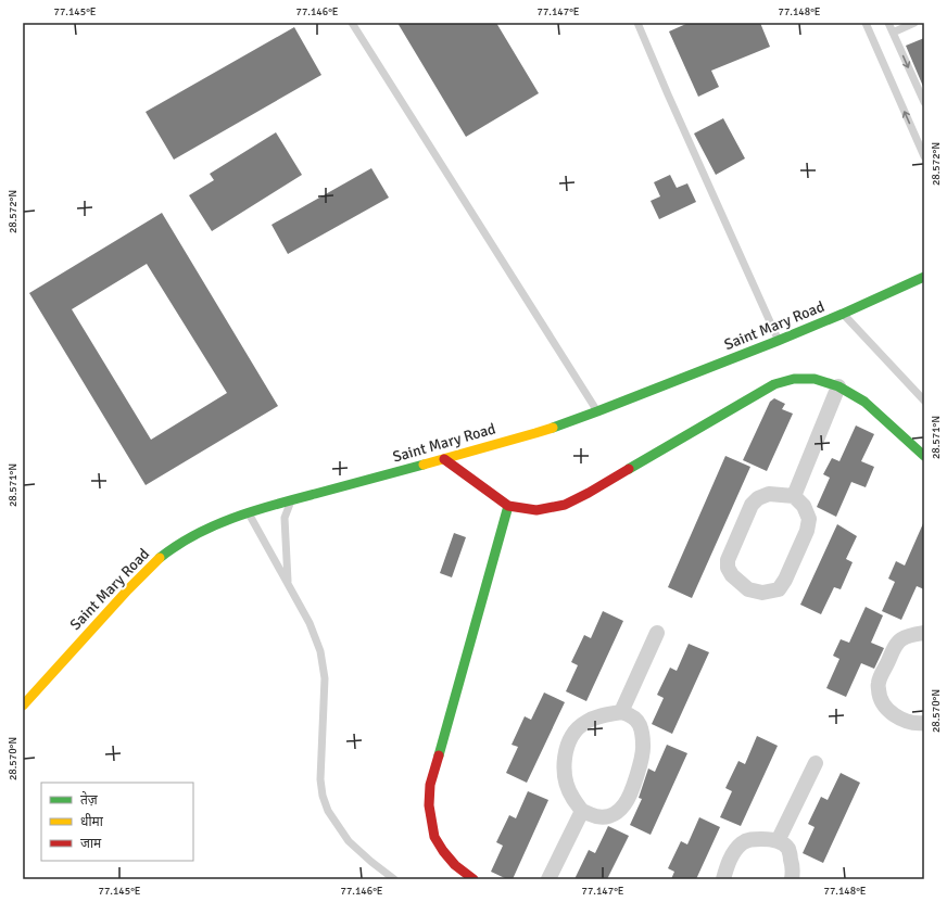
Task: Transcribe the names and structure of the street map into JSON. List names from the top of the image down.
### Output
{
  "streets": {
    "street": ["Saint Mary Road"]
  },
  "legend": ["तेज़", "धीमा", "जाम"],
  "coordinates": [
    "77.145°E",
    "77.146°E",
    "77.147°E",
    "77.148°E",
    "28.572°N",
    "28.571°N",
    "28.570°N"
  ]
}
